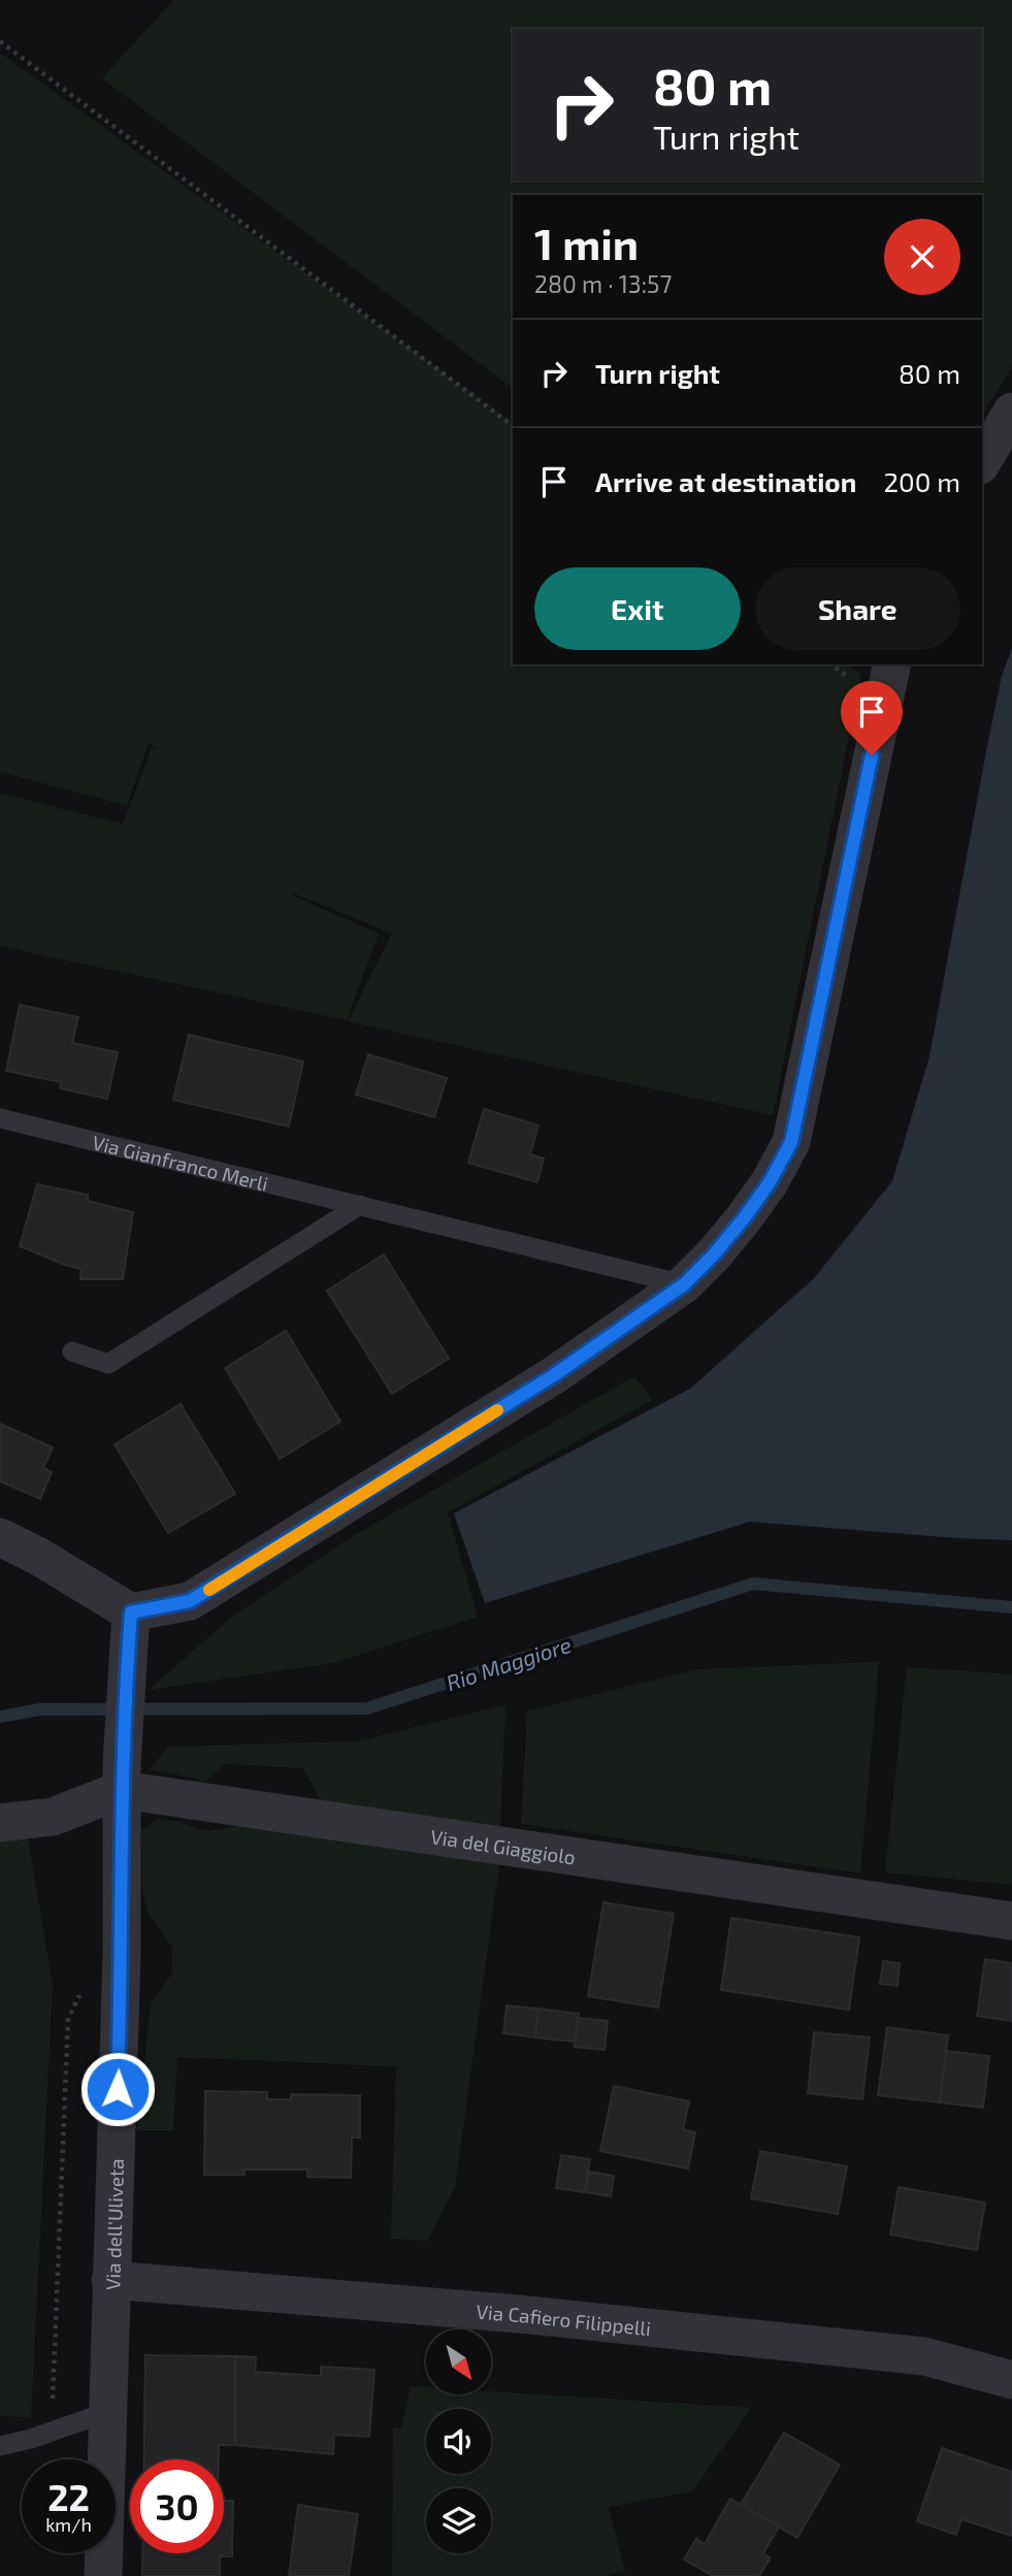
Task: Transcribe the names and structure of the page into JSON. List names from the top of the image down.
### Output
{
  "streets": {
    "street": ["Via del Giaggiolo", "Via dell'Uliveta", "Via Cafiero Filippelli"],
    "lane": ["Via Gianfranco Merli"]
  },
  "crossings": [
    ["Via del Giaggiolo", "Via dell'Uliveta"],
    ["Via dell'Uliveta", "Via Cafiero Filippelli"]
  ],
  "water": ["Rio Maggiore"],
  "north": "bottom right",
  "page": {
    "turn": ["80 m", "Turn right"],
    "heading": ["1 min", "280 m · 13:57"],
    "list": [
      {
        "name": "Turn right",
        "value": "80 m"
      },
      {
        "name": "Arrive at destination",
        "value": "200 m"
      }
    ],
    "buttons": ["Exit", "Share"],
    "speed": "22 km/h",
    "limit": "30"
  }
}
